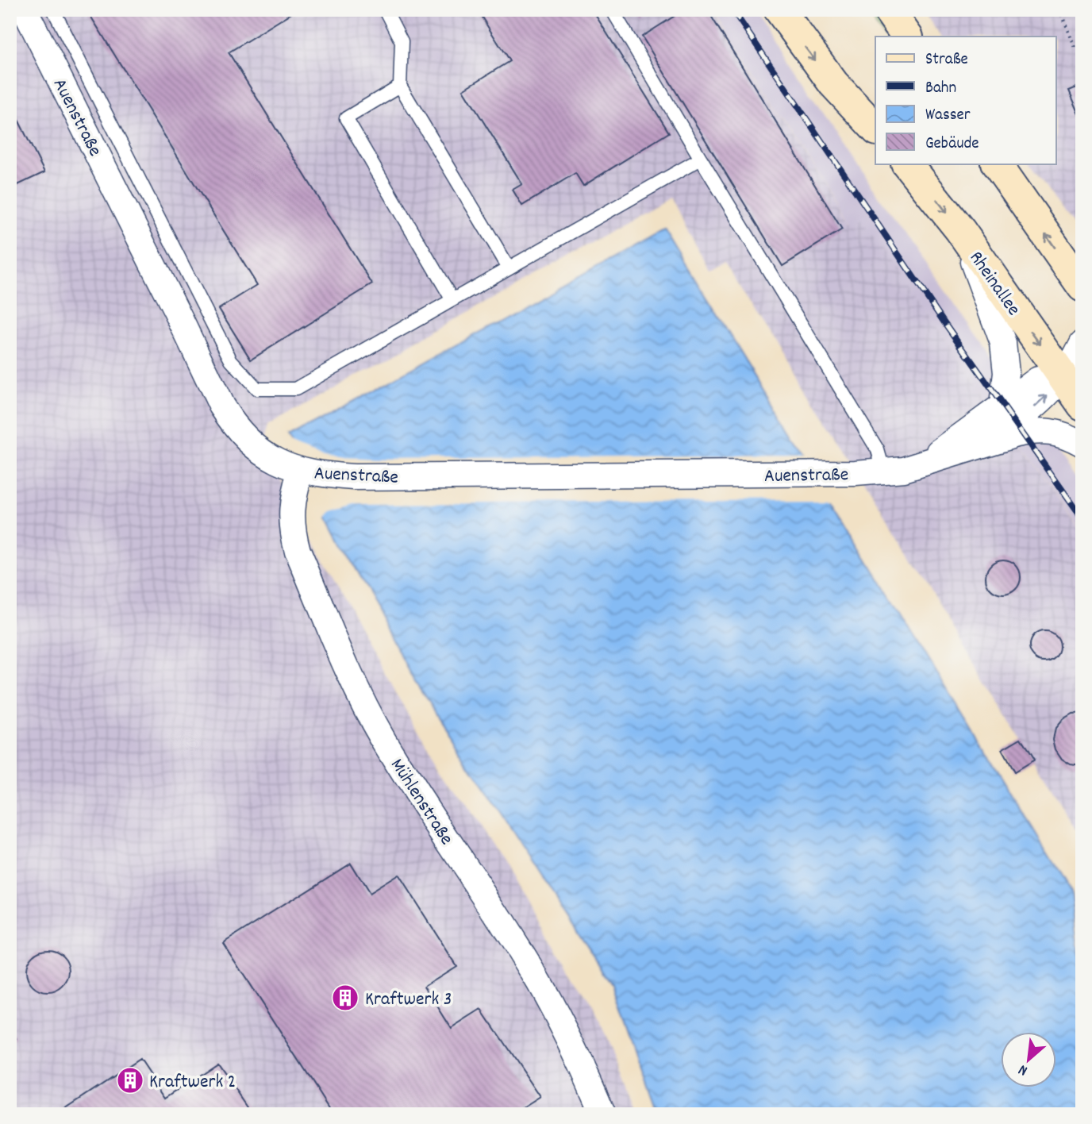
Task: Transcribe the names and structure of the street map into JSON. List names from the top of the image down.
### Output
{
  "streets": {
    "main road": ["Rheinallee"],
    "street": ["Auenstraße", "Mühlenstraße"]
  },
  "crossings": [
    ["Auenstraße", "Rheinallee"],
    ["Auenstraße", "Mühlenstraße"]
  ],
  "places": {
    "building": ["Kraftwerk 3", "Kraftwerk 2"]
  },
  "legend": [
    "Straße",
    "Bahn",
    "Wasser",
    "Gebäude"
  ],
  "north": "bottom left"
}
